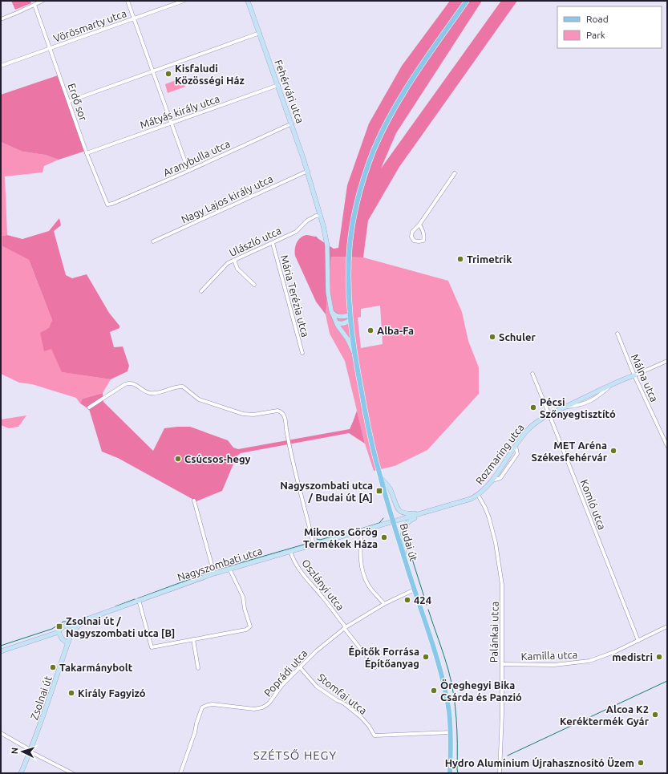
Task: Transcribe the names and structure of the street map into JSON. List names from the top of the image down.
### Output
{
  "streets": {
    "main road": ["Budai út"],
    "street": [
      "Vörösmarty utca",
      "Fehérvári utca",
      "Erdő sor",
      "Mátyás király utca",
      "Aranybulla utca",
      "Nagy Lajos király utca",
      "Ulászló utca",
      "Mária Terézia utca",
      "Málna utca",
      "Rozmaring utca",
      "Komló utca",
      "Nagyszombati utca",
      "Oszlányi utca",
      "Palánkai utca",
      "Kamilla utca",
      "Poprádi utca",
      "Stomfai utca",
      "Zsolnai út"
    ]
  },
  "crossings": [
    ["Vörösmarty utca", "Erdő sor"],
    ["Fehérvári utca", "Mátyás király utca"],
    ["Fehérvári utca", "Aranybulla utca"],
    ["Fehérvári utca", "Nagy Lajos király utca"],
    ["Fehérvári utca", "Ulászló utca"],
    ["Fehérvári utca", "Budai út"],
    ["Erdő sor", "Mátyás király utca"],
    ["Erdő sor", "Aranybulla utca"],
    ["Ulászló utca", "Mária Terézia utca"],
    ["Málna utca", "Rozmaring utca"],
    ["Rozmaring utca", "Komló utca"],
    ["Rozmaring utca", "Budai út"],
    ["Rozmaring utca", "Nagyszombati utca"],
    ["Rozmaring utca", "Palánkai utca"],
    ["Komló utca", "Kamilla utca"],
    ["Budai út", "Nagyszombati utca"],
    ["Budai út", "Poprádi utca"],
    ["Budai út", "Stomfai utca"],
    ["Nagyszombati utca", "Oszlányi utca"],
    ["Nagyszombati utca", "Zsolnai út"],
    ["Oszlányi utca", "Poprádi utca"],
    ["Palánkai utca", "Kamilla utca"],
    ["Poprádi utca", "Stomfai utca"]
  ],
  "districts": ["SZÉTSŐ HEGY"],
  "places": {
    "other": [
      "Kisfaludi Közösségi Ház",
      "Trimetrik",
      "Alba-Fa",
      "Schuler",
      "Pécsi Szőnyegtisztító",
      "MET Aréna Székesfehérvár",
      "Csúcsos-hegy",
      "Mikonos Görög Termékek Háza",
      "424",
      "Építők Forrása Építőanyag",
      "medistri",
      "Takarmánybolt",
      "Öreghegyi Bika Csárda és Panzió",
      "Király Fagyizó",
      "Alcoa K2 Keréktermék Gyár",
      "Hydro Alumínium Újrahasznosító Üzem"
    ],
    "transit": ["Nagyszombati utca / Budai út [A]", "Zsolnai út / Nagyszombati utca [B]"]
  },
  "legend": ["Road", "Park"],
  "north": "left"
}
